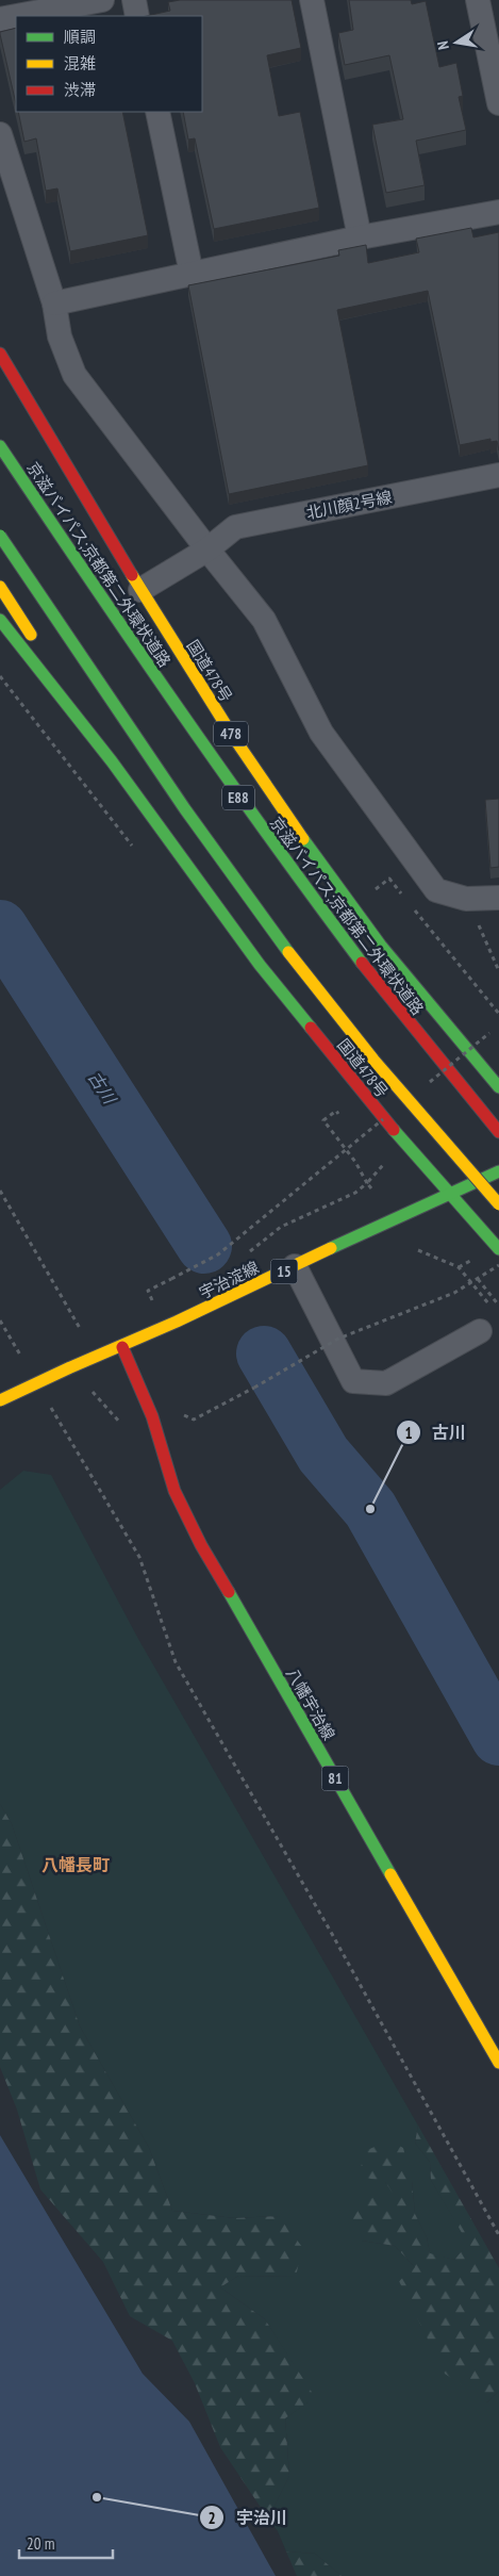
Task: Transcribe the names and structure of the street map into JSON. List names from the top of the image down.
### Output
{
  "streets": {
    "main road": [
      "京滋バイパス;京都第二外環状道路",
      "国道478号",
      "478",
      "E88",
      "15",
      "宇治淀線",
      "八幡宇治線",
      "81"
    ],
    "street": ["北川顔2号線"]
  },
  "crossings": [
    ["北川顔2号線", "国道478号"],
    ["国道478号", "宇治淀線"],
    ["宇治淀線", "八幡宇治線"]
  ],
  "districts": ["八幡長町"],
  "water": ["古川"],
  "places": ["古川", "宇治川"],
  "legend": ["順調", "混雑", "渋滞"],
  "scale_bar": "20 m",
  "north": "left"
}
